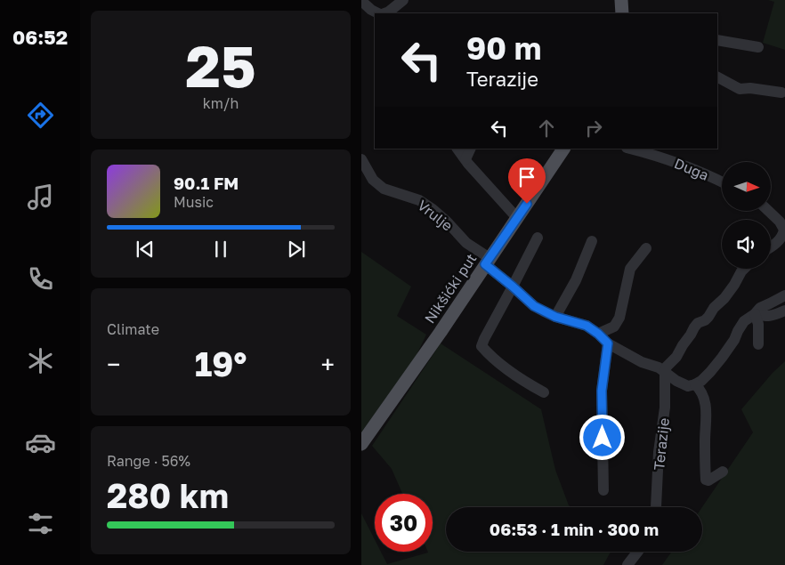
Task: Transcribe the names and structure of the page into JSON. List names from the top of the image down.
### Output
{
  "streets": {
    "main road": ["Nikšićki put"],
    "street": ["Duga", "Vrulje", "Terazije"]
  },
  "crossings": [
    ["Vrulje", "Nikšićki put"]
  ],
  "north": "right",
  "page": {
    "tabs": "06:52",
    "tile": [
      ["25", "km/h"],
      "Climate",
      ["Range · 56%", "280 km"]
    ],
    "turn": ["90 m", "Terazije"],
    "song": ["90.1 FM", "Music"],
    "heat": ["−", "19°", "+"],
    "limit": "30",
    "trip": "06:53 · 1 min · 300 m"
  }
}
